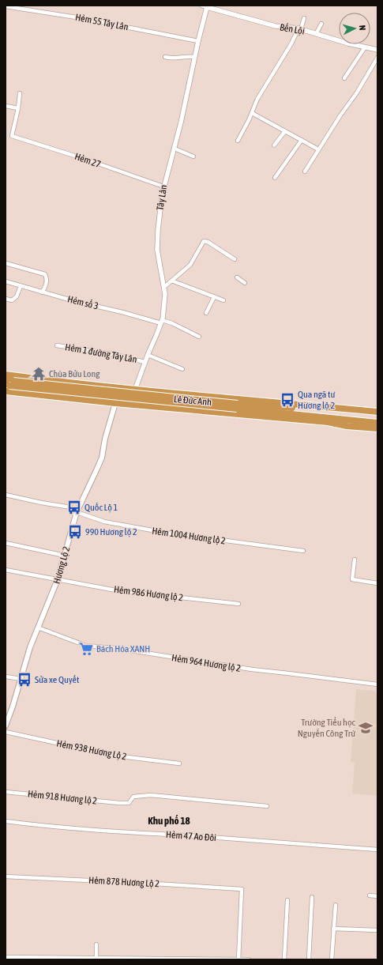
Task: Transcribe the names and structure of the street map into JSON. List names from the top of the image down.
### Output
{
  "streets": {
    "highway": ["Lê Đức Anh"],
    "main road": ["Hương Lộ 2"],
    "street": [
      "Hẻm 55 Tây Lân",
      "Bến Lội",
      "Hẻm 27",
      "Tây Lân",
      "Hẻm số 3",
      "Hẻm 1 đường Tây Lân",
      "Hẻm 1004 Hương lộ 2",
      "Hẻm 986 Hương lộ 2",
      "Hẻm 964 Hương lộ 2",
      "Hẻm 938 Hương Lộ 2",
      "Hẻm 918 Hương lộ 2",
      "Hẻm 47 Ao Đôi",
      "Hẻm 878 Hương Lộ 2"
    ]
  },
  "crossings": [
    ["Hẻm 55 Tây Lân", "Tây Lân"],
    ["Bến Lội", "Tây Lân"],
    ["Hẻm 27", "Tây Lân"],
    ["Tây Lân", "Hẻm số 3"],
    ["Tây Lân", "Hẻm 1 đường Tây Lân"],
    ["Tây Lân", "Lê Đức Anh"],
    ["Lê Đức Anh", "Hương Lộ 2"],
    ["Hẻm 1004 Hương lộ 2", "Hương Lộ 2"],
    ["Hương Lộ 2", "Hẻm 986 Hương lộ 2"],
    ["Hương Lộ 2", "Hẻm 964 Hương lộ 2"]
  ],
  "districts": ["Khu phố 18"],
  "places": {
    "temple": ["Chùa Bửu Long"],
    "bus stop": [
      "Qua ngã tư Hương lộ 2",
      "Quốc Lộ 1",
      "990 Hương lộ 2",
      "Sửa xe Quyết"
    ],
    "supermarket": ["Bách Hóa XANH"],
    "school or university": ["Trường Tiểu học Nguyễn Công Trứ"]
  },
  "north": "right"
}
